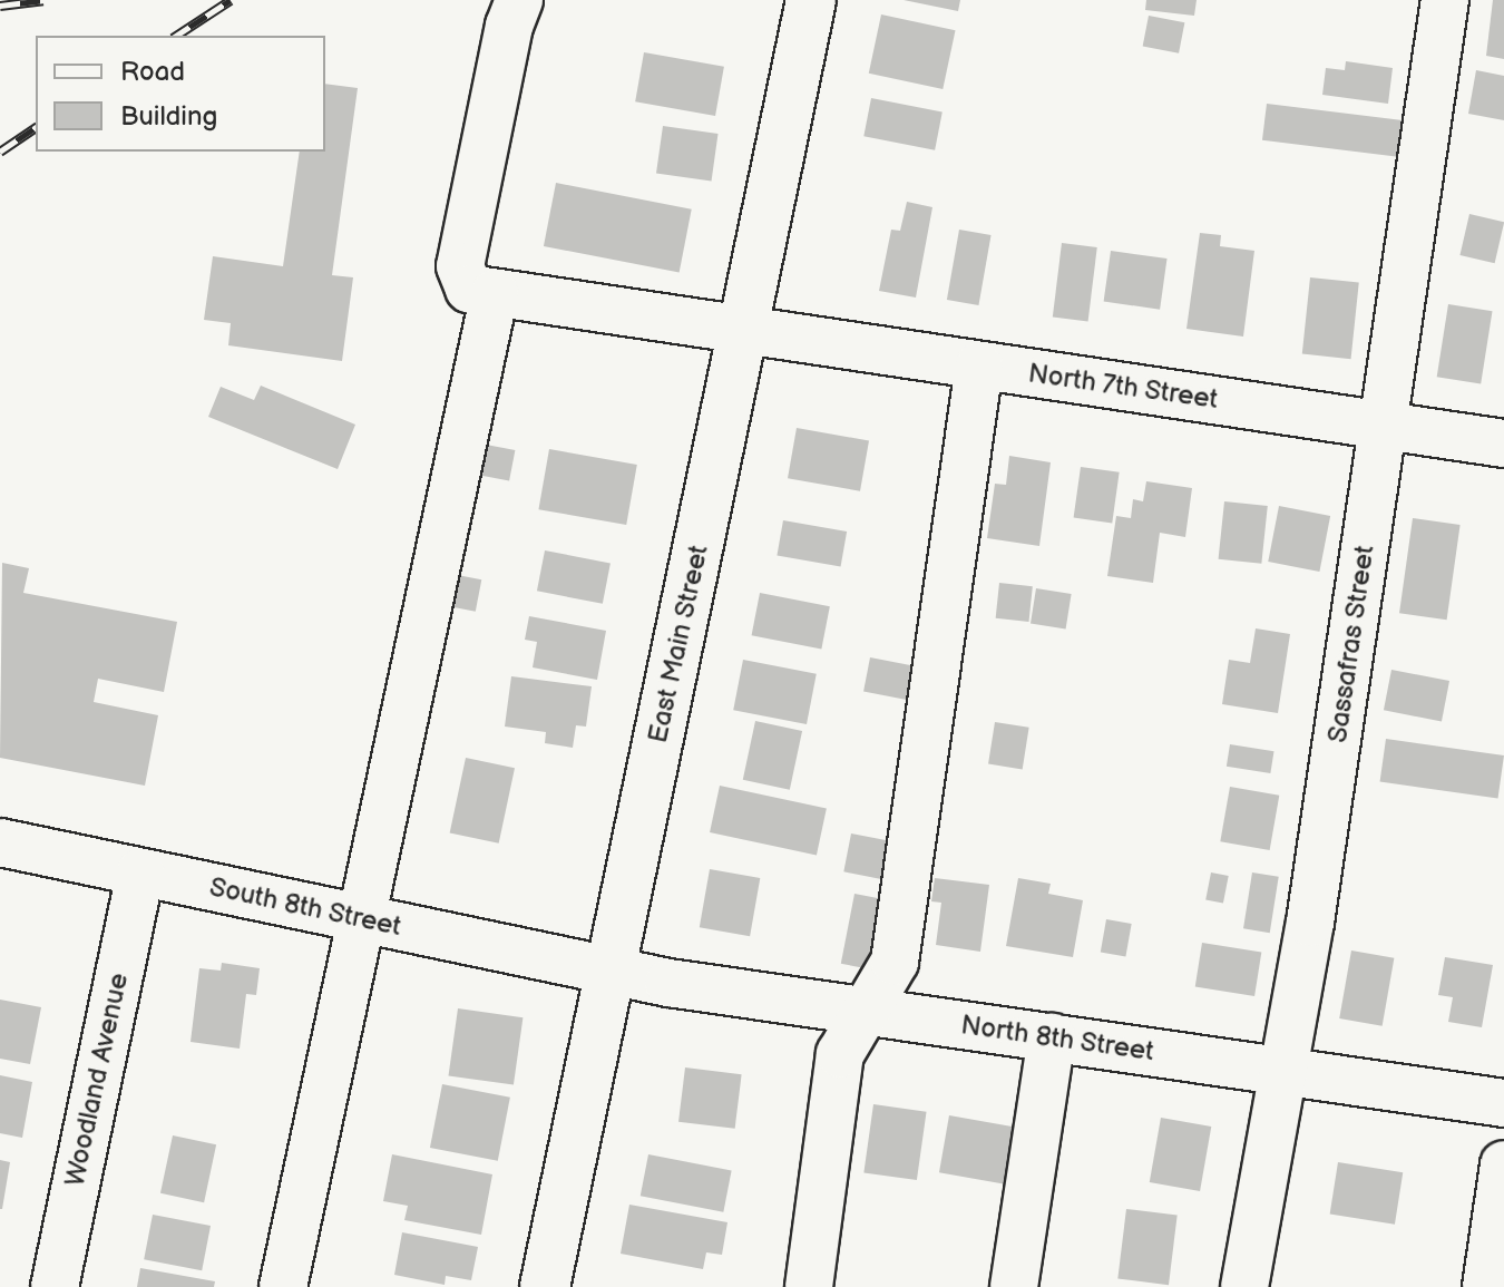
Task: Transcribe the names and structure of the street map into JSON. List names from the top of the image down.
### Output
{
  "streets": {
    "highway": ["East Main Street"],
    "street": [
      "North 7th Street",
      "Sassafras Street",
      "South 8th Street",
      "North 8th Street",
      "Woodland Avenue"
    ]
  },
  "crossings": [
    ["North 7th Street", "East Main Street"],
    ["North 7th Street", "Sassafras Street"],
    ["East Main Street", "South 8th Street"],
    ["East Main Street", "North 8th Street"],
    ["Sassafras Street", "North 8th Street"],
    ["South 8th Street", "North 8th Street"],
    ["South 8th Street", "Woodland Avenue"]
  ],
  "legend": ["Road", "Building"]
}
